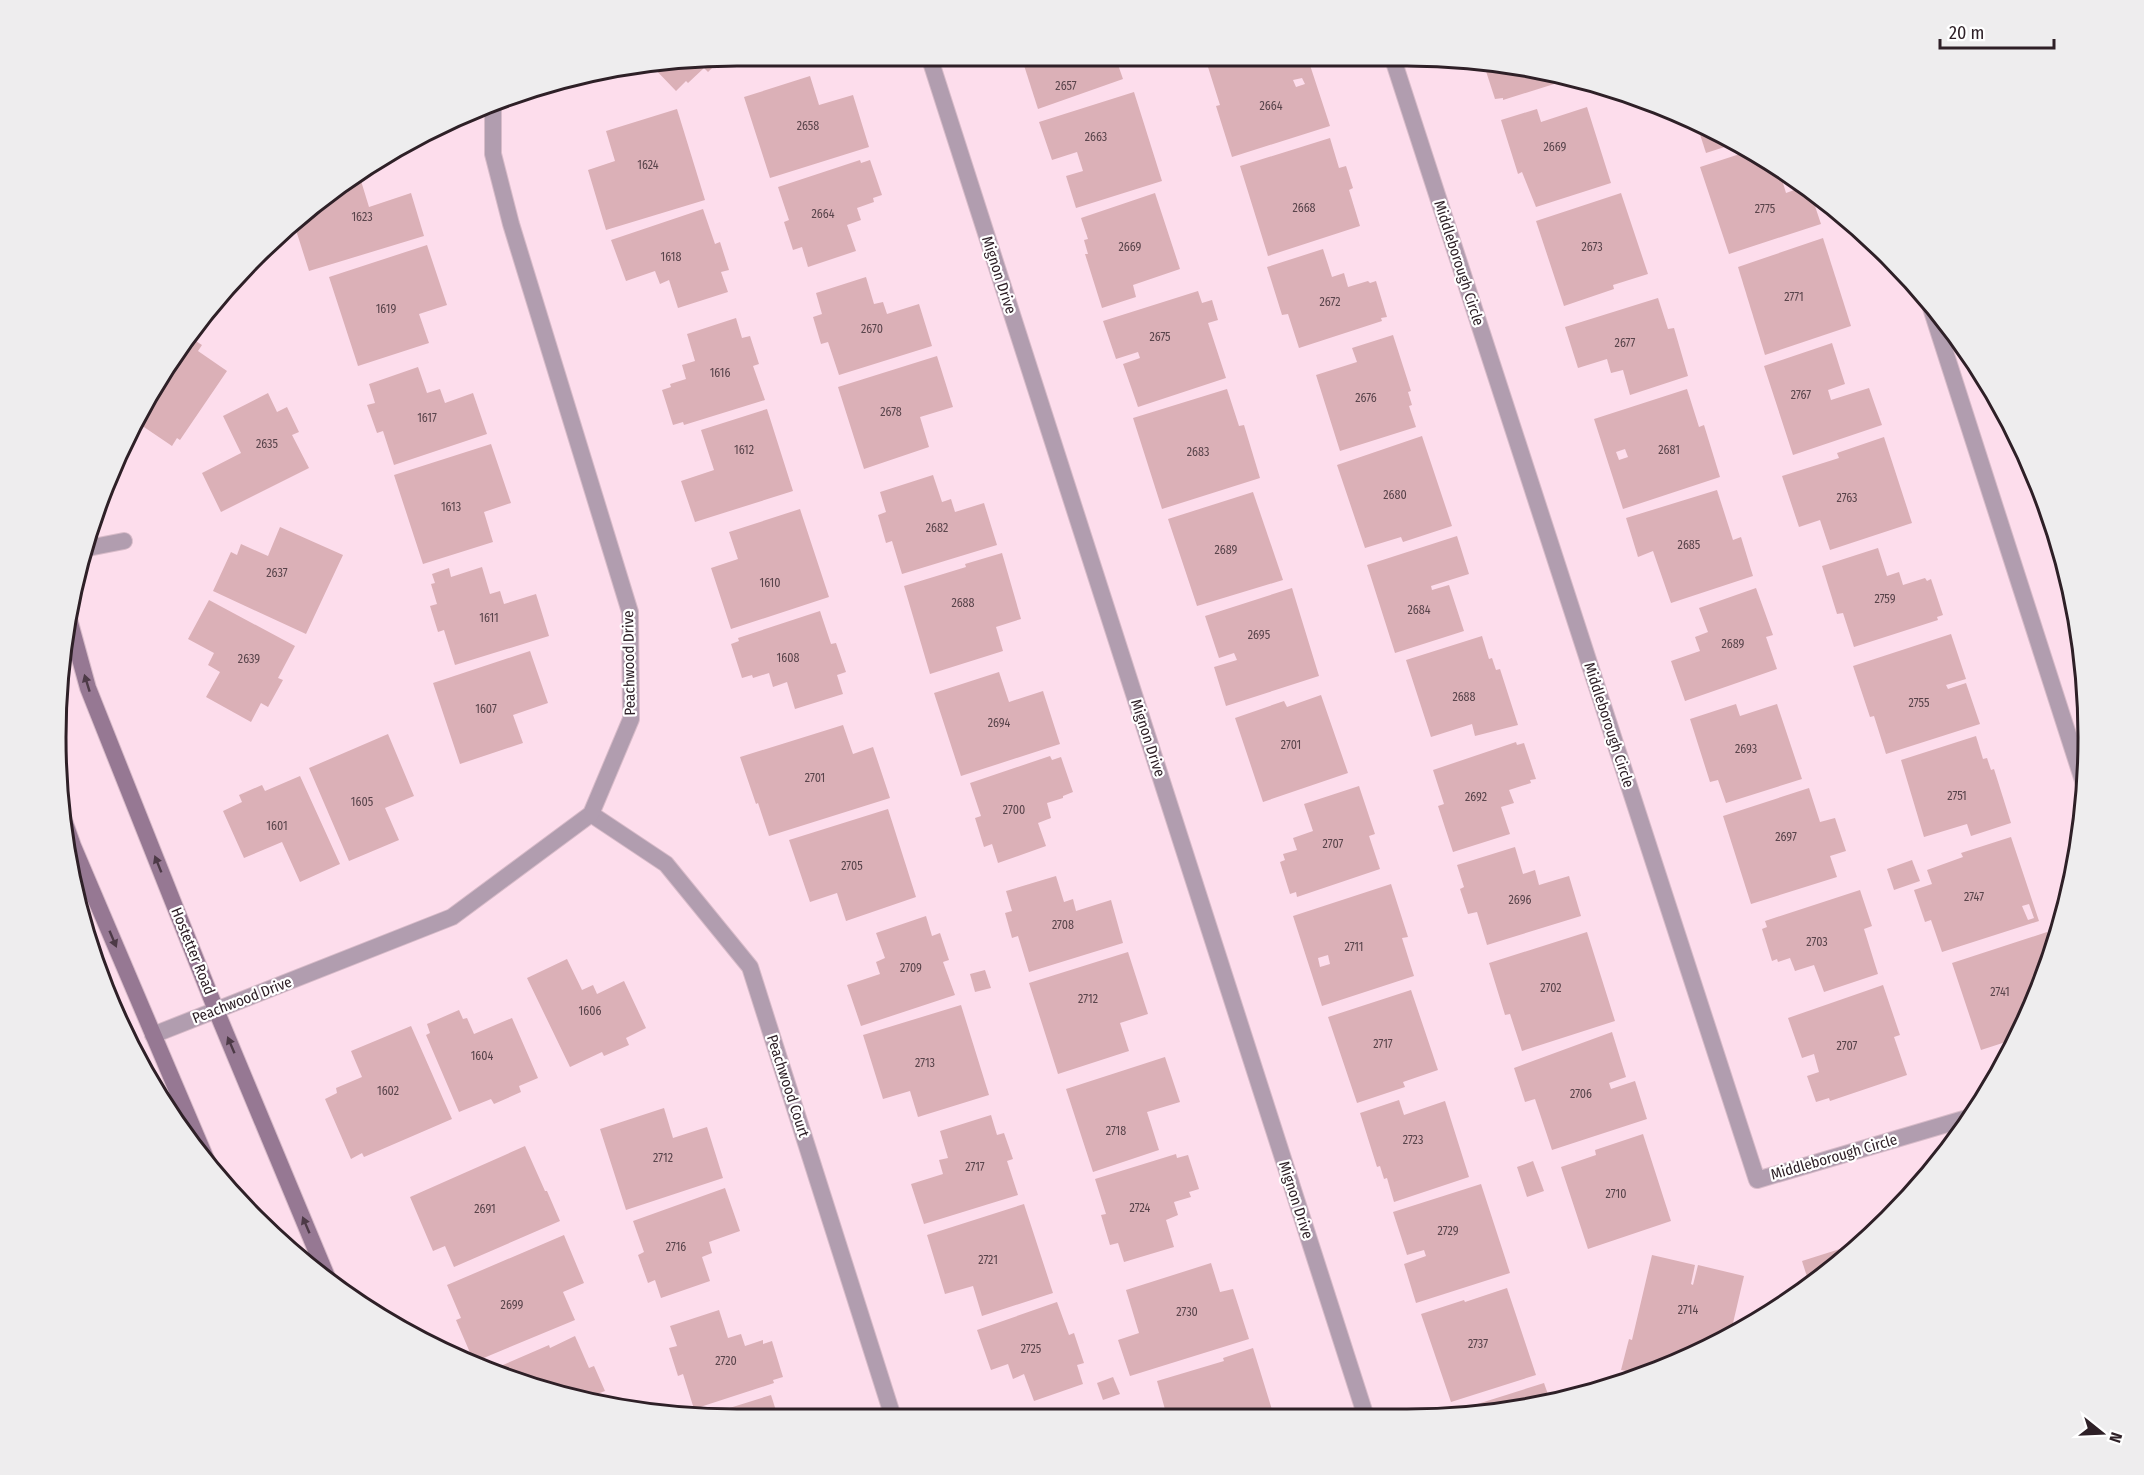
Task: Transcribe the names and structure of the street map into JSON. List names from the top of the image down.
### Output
{
  "streets": {
    "main road": ["Hostetter Road"],
    "street": [
      "Middleborough Circle",
      "Mignon Drive",
      "Peachwood Drive",
      "Peachwood Court"
    ]
  },
  "crossings": [
    ["Peachwood Drive", "Hostetter Road"],
    ["Peachwood Drive", "Peachwood Court"]
  ],
  "house_numbers": [
    "2657",
    "2664",
    "2658",
    "2663",
    "2669",
    "1624",
    "2668",
    "2775",
    "2664",
    "1623",
    "2669",
    "2673",
    "1618",
    "2771",
    "2672",
    "1619",
    "2670",
    "2675",
    "2677",
    "1616",
    "2767",
    "2676",
    "2678",
    "1617",
    "2635",
    "1612",
    "2681",
    "2683",
    "2680",
    "2763",
    "1613",
    "2682",
    "2685",
    "2689",
    "2637",
    "1610",
    "2759",
    "2688",
    "2684",
    "1611",
    "2695",
    "2689",
    "1608",
    "2639",
    "2688",
    "2755",
    "1607",
    "2694",
    "2701",
    "2693",
    "2701",
    "2751",
    "2692",
    "1605",
    "2700",
    "1601",
    "2697",
    "2707",
    "2705",
    "2747",
    "2696",
    "2708",
    "2703",
    "2711",
    "2709",
    "2702",
    "2741",
    "2712",
    "1606",
    "2717",
    "2707",
    "1604",
    "2713",
    "1602",
    "2706",
    "2718",
    "2723",
    "2712",
    "2717",
    "2710",
    "2724",
    "2691",
    "2729",
    "2716",
    "2721",
    "2699",
    "2714",
    "2730",
    "2737",
    "2725",
    "2720"
  ],
  "scale_bar": "20 m",
  "north": "right"
}
